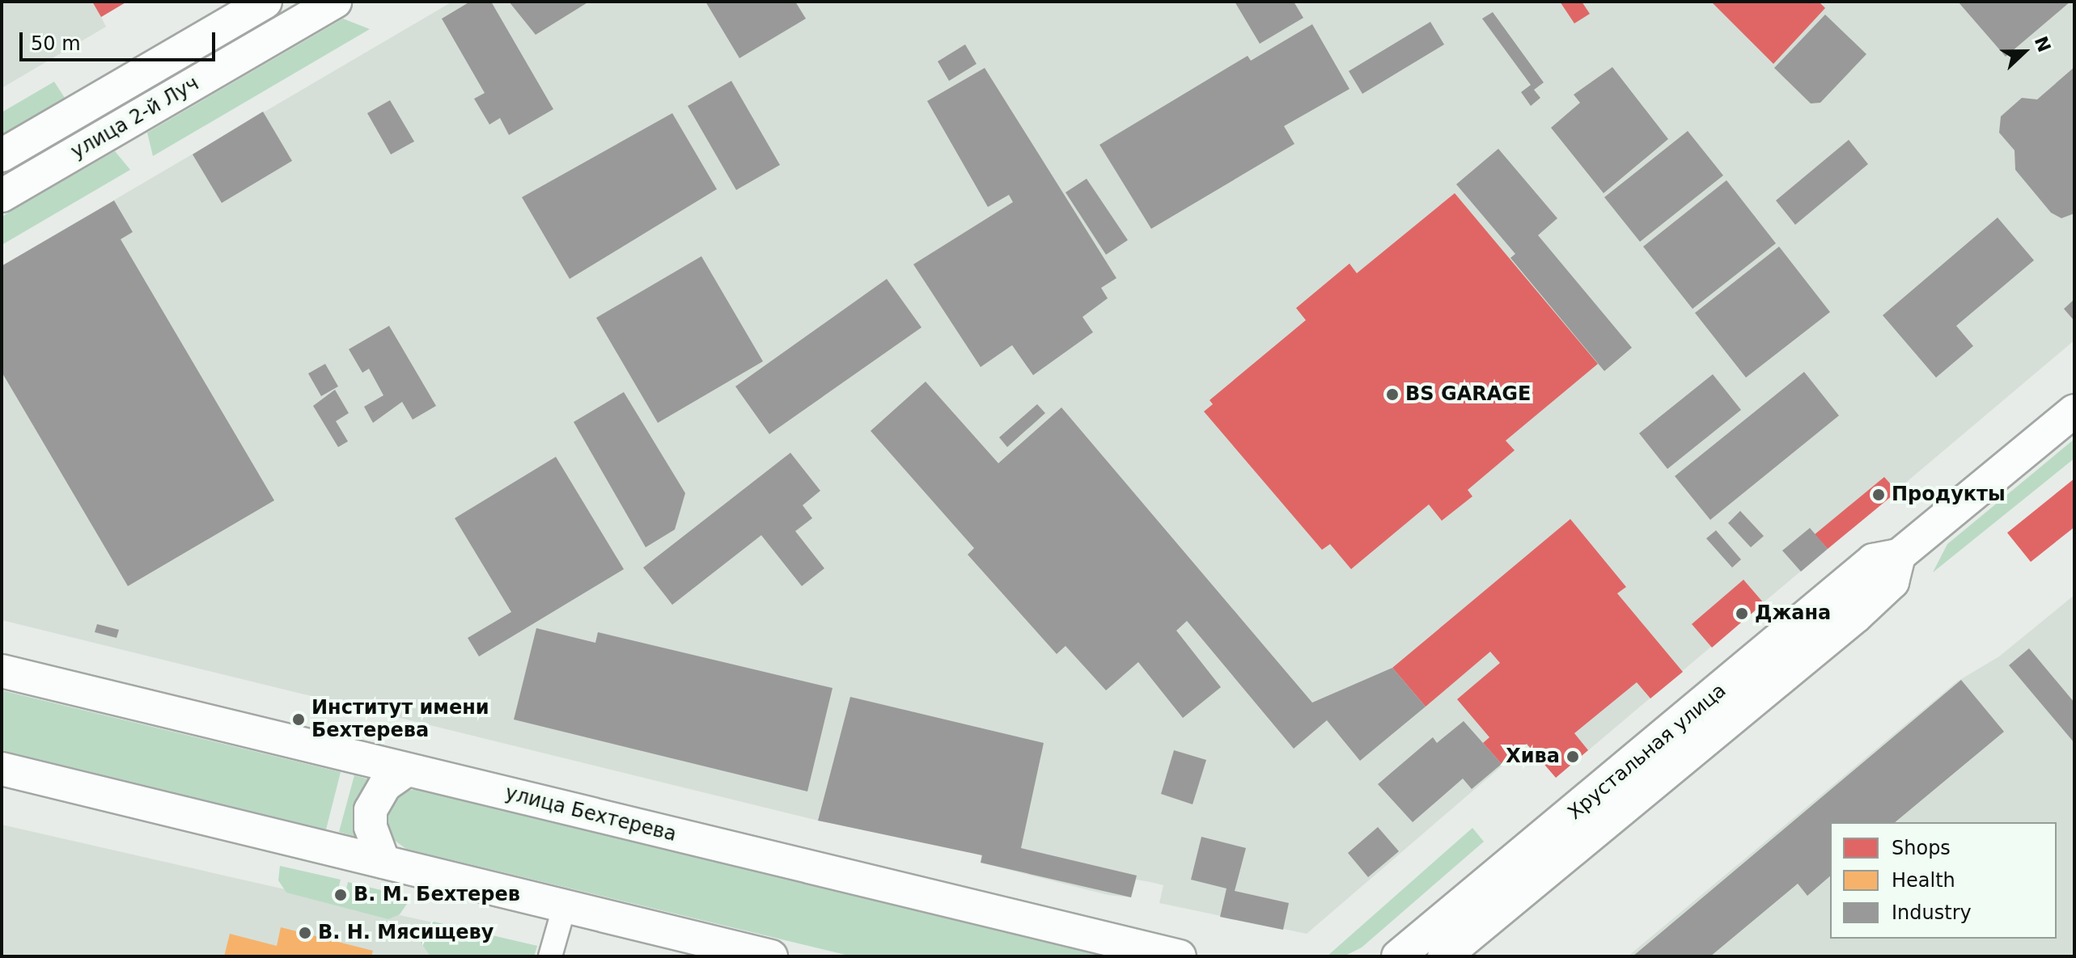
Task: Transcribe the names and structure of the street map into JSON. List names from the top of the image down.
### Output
{
  "streets": {
    "street": ["улица 2-й Луч", "Хрустальная улица", "улица Бехтерева"]
  },
  "places": [
    "BS GARAGE",
    "Продукты",
    "Джана",
    "Институт имени Бехтерева",
    "Хива",
    "В. М. Бехтерев",
    "В. Н. Мясищеву"
  ],
  "legend": ["Shops", "Health", "Industry"],
  "scale_bar": "50 m",
  "north": "right"
}
